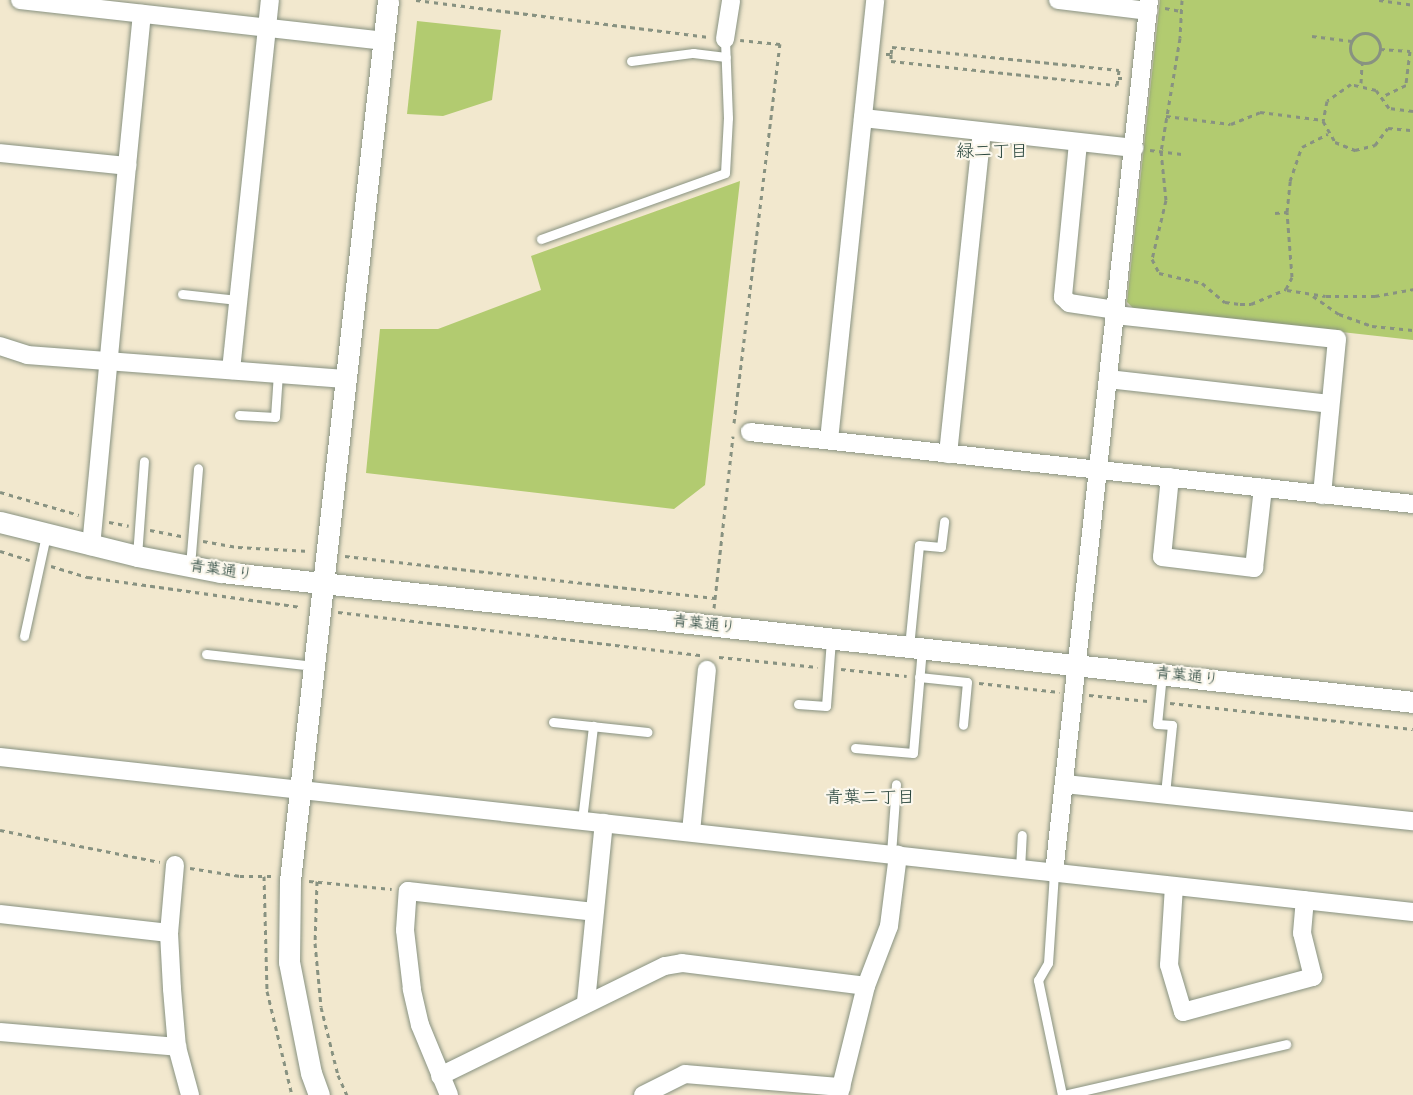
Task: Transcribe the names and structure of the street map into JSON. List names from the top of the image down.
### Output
{
  "streets": {
    "street": ["青葉通り"]
  },
  "districts": ["緑二丁目", "青葉二丁目"]
}
